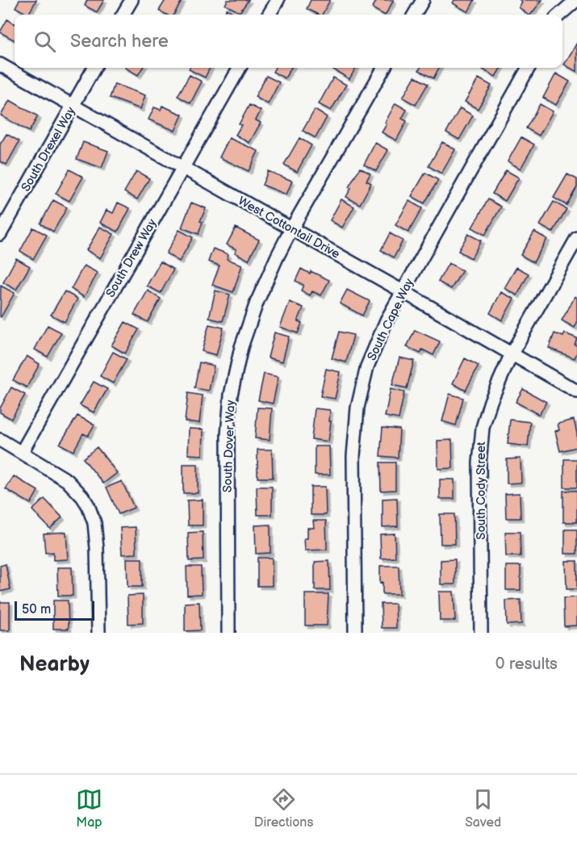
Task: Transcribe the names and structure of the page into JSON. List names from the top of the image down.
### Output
{
  "streets": {
    "street": [
      "South Drexel Way",
      "West Cottontail Drive",
      "South Drew Way",
      "South Cape Way",
      "South Dover Way",
      "South Cody Street"
    ]
  },
  "crossings": [
    ["South Drexel Way", "West Cottontail Drive"],
    ["West Cottontail Drive", "South Drew Way"],
    ["West Cottontail Drive", "South Cape Way"],
    ["West Cottontail Drive", "South Dover Way"],
    ["West Cottontail Drive", "South Cody Street"]
  ],
  "scale_bar": "50 m",
  "page": {
    "search": "Search here",
    "scale": "50 m",
    "heading": ["Nearby", "0 results"],
    "nav": ["Map", "Directions", "Saved"]
  }
}
